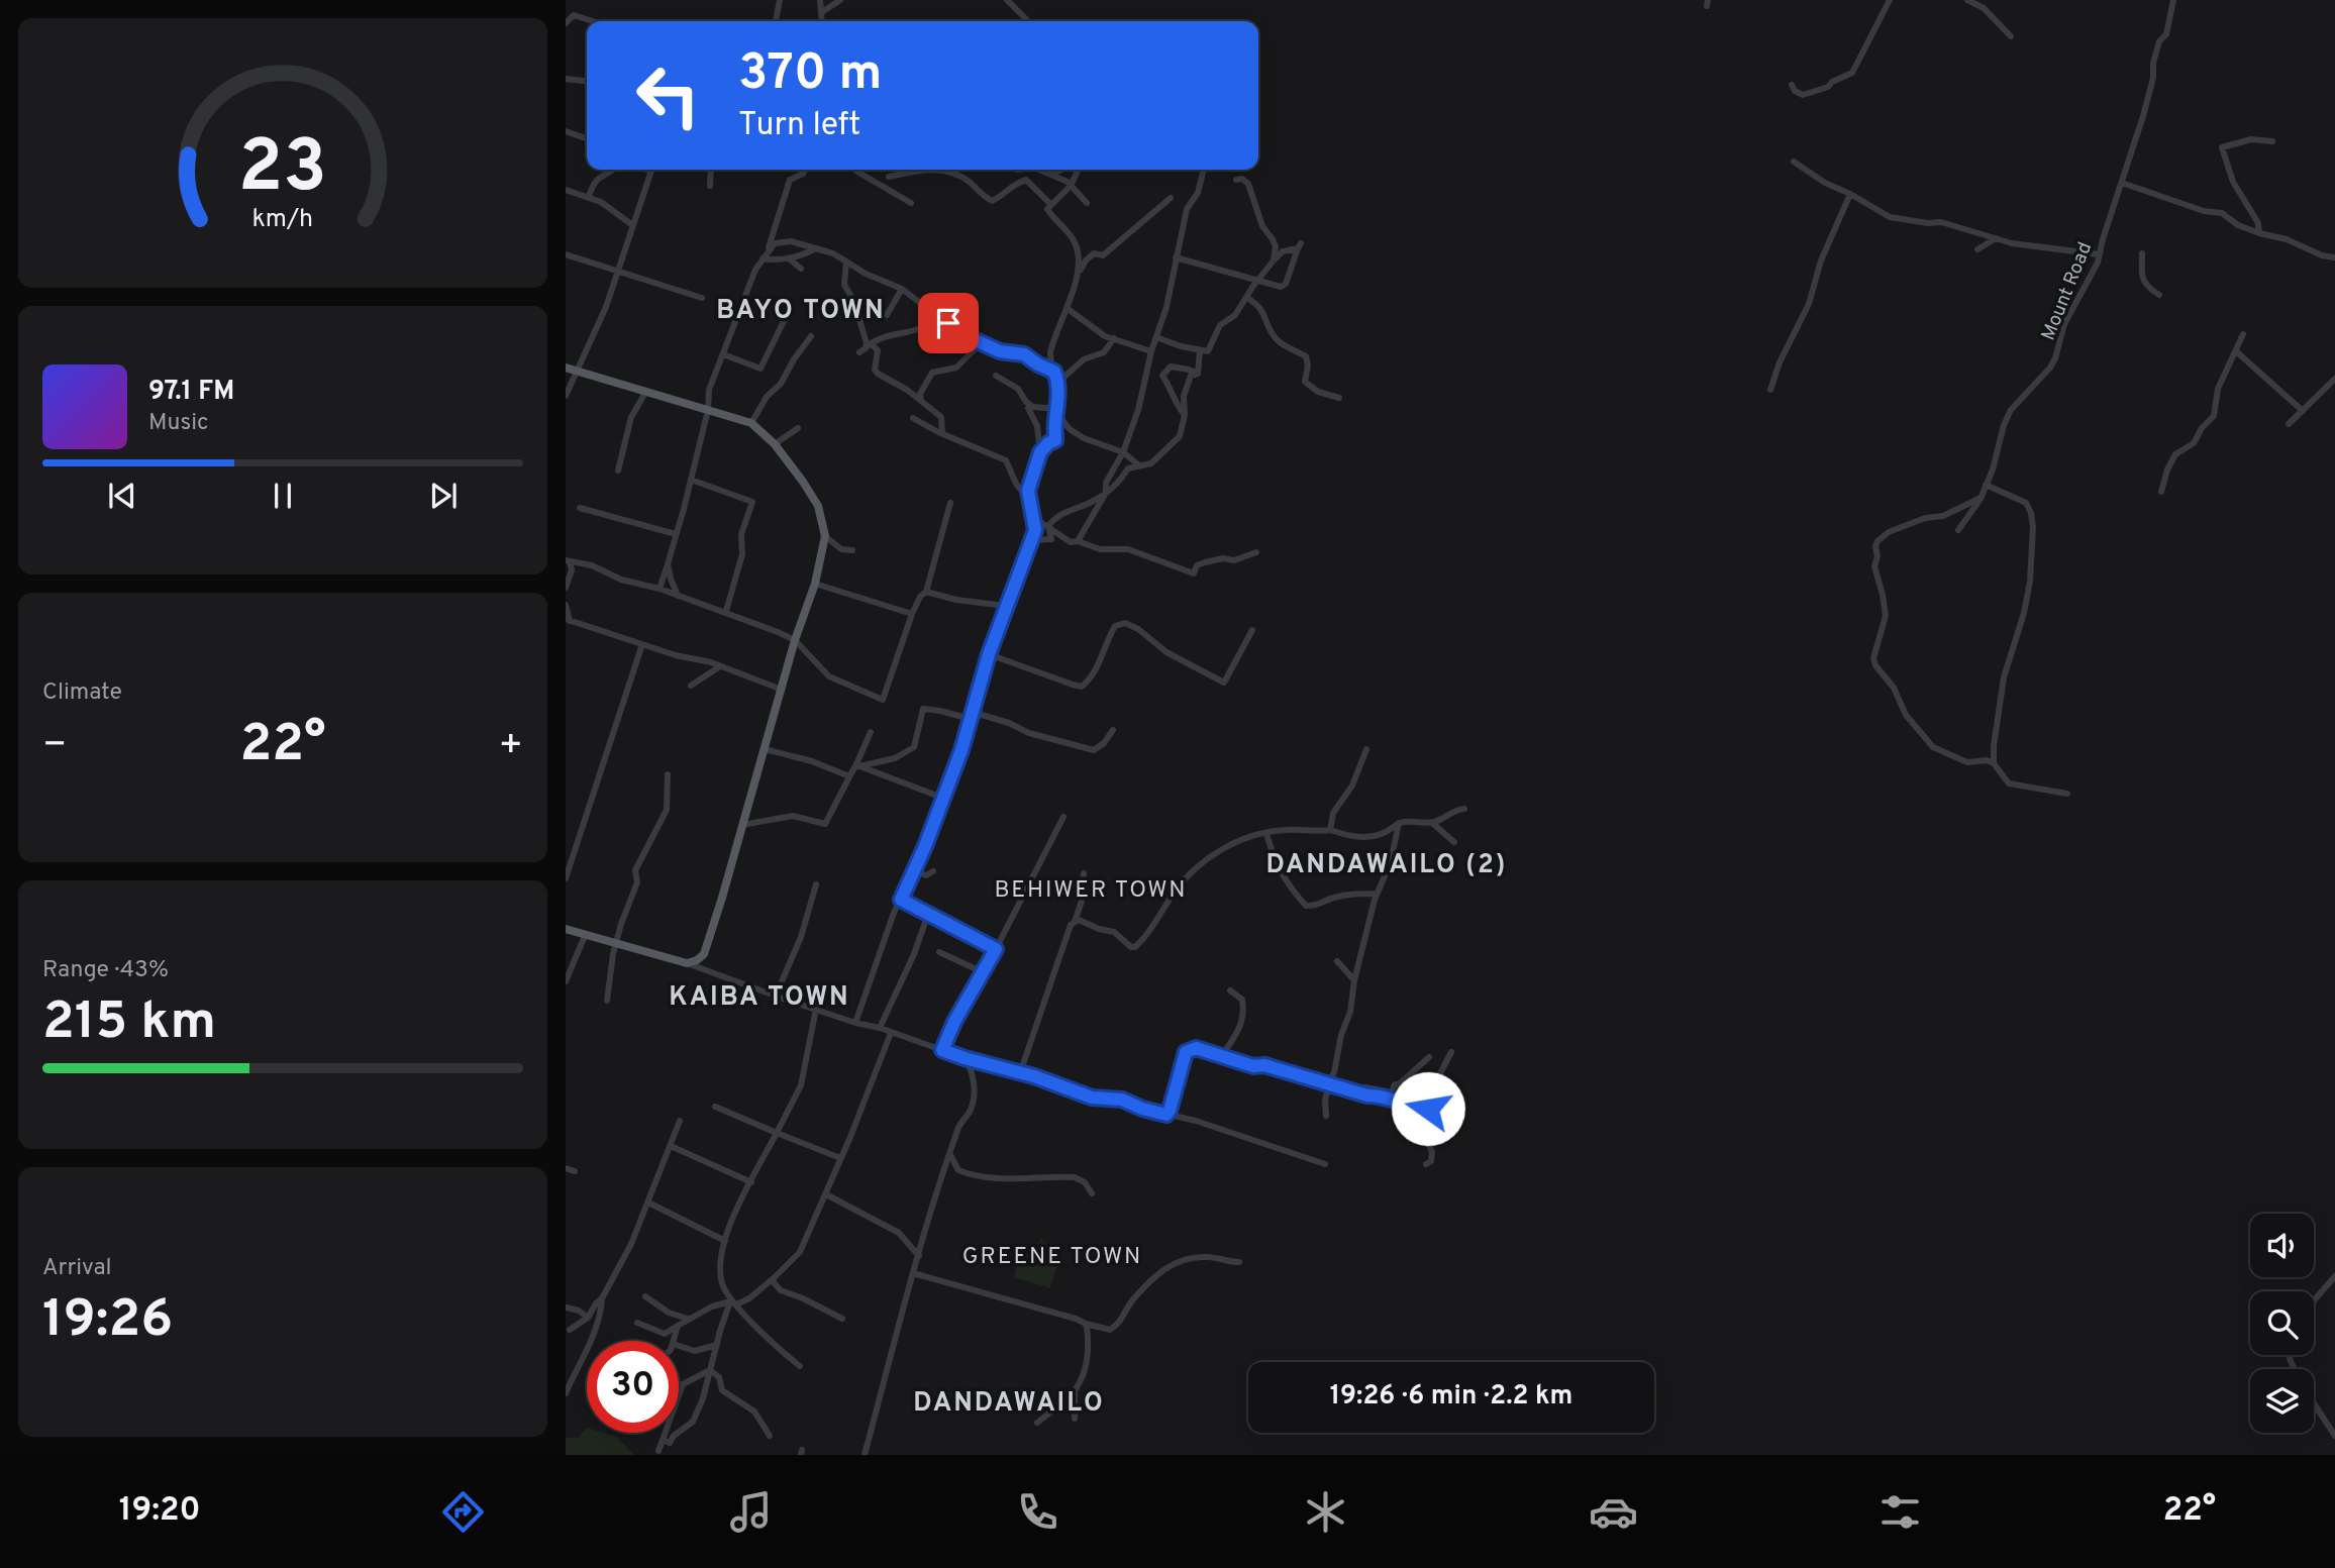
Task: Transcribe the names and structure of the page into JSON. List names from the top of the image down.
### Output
{
  "streets": {
    "street": ["Mount Road"]
  },
  "districts": [
    "BAYO TOWN",
    "DANDAWAILO (2)",
    "BEHIWER TOWN",
    "KAIBA TOWN",
    "GREENE TOWN",
    "DANDAWAILO"
  ],
  "page": {
    "turn": ["370 m", "Turn left"],
    "song": ["97.1 FM", "Music"],
    "tile": [
      "Climate",
      ["Range · 43%", "215 km"],
      ["Arrival", "19:26"]
    ],
    "heat": ["−", "22°", "+"],
    "limit": "30",
    "trip": "19:26 · 6 min · 2.2 km",
    "tabs": ["19:20", "22°"],
    "gauge": ["23", "km/h"]
  }
}
